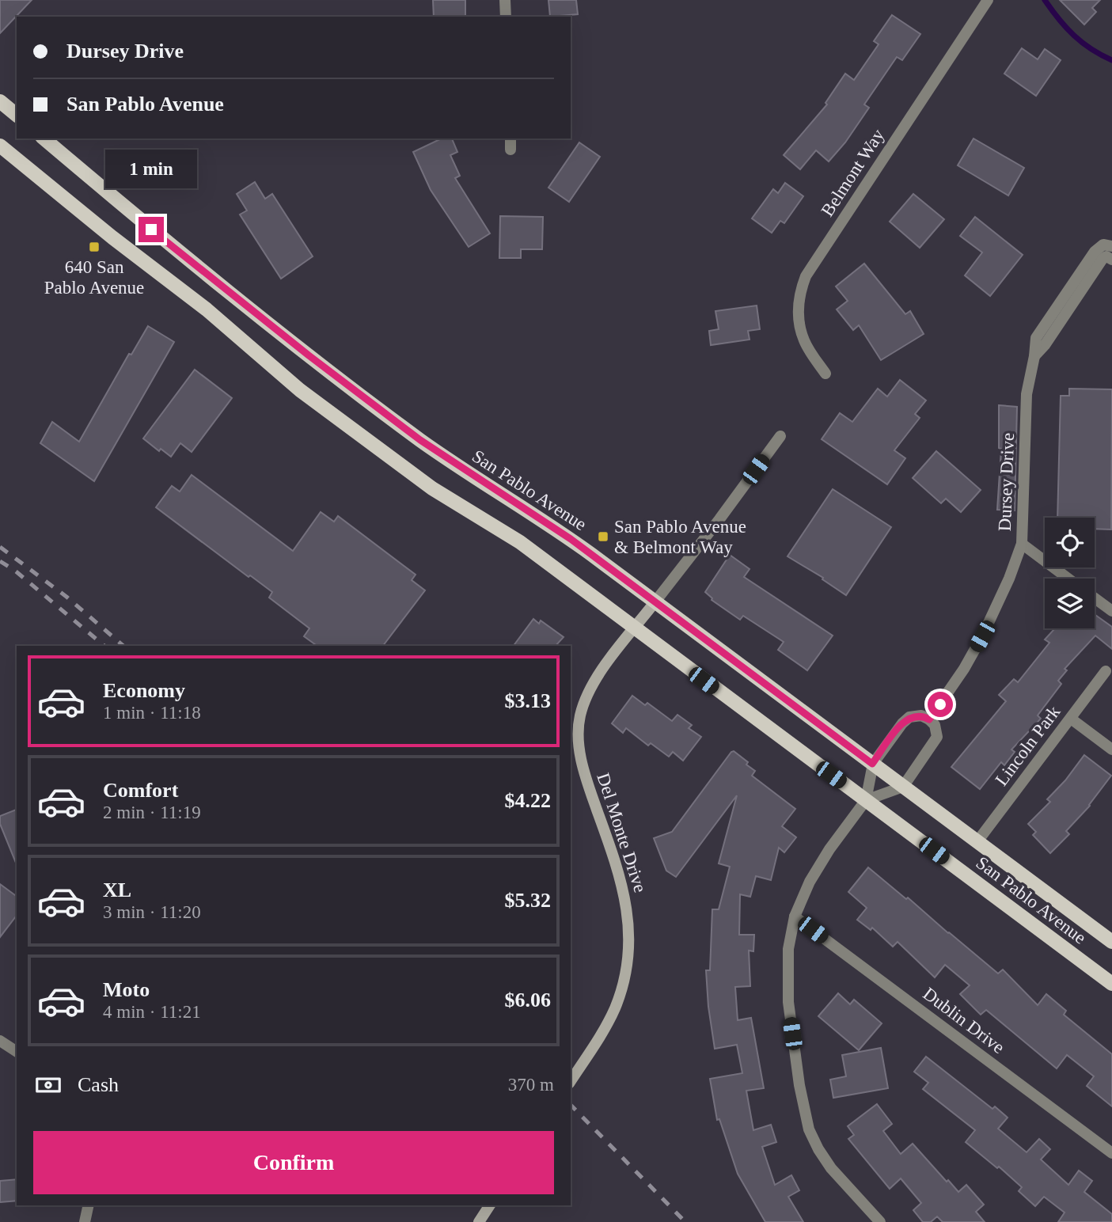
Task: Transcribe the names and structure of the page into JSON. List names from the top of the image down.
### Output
{
  "streets": {
    "main road": ["San Pablo Avenue"],
    "street": [
      "Belmont Way",
      "Dursey Drive",
      "Lincoln Park",
      "Del Monte Drive",
      "Dublin Drive"
    ]
  },
  "crossings": [
    ["San Pablo Avenue", "Lincoln Park"],
    ["San Pablo Avenue", "Del Monte Drive"]
  ],
  "places": {
    "transit": ["640 San Pablo Avenue", "San Pablo Avenue & Belmont Way"]
  },
  "page": {
    "banner": ["Dursey Drive", "San Pablo Avenue"],
    "bubble": "1 min",
    "list": [
      {
        "name": "Economy",
        "note": "1 min · 11:18",
        "value": "$3.13"
      },
      {
        "name": "Comfort",
        "note": "2 min · 11:19",
        "value": "$4.22"
      },
      {
        "name": "XL",
        "note": "3 min · 11:20",
        "value": "$5.32"
      },
      {
        "name": "Moto",
        "note": "4 min · 11:21",
        "value": "$6.06"
      }
    ],
    "pay": ["Cash", "370 m"],
    "buttons": "Confirm"
  }
}
